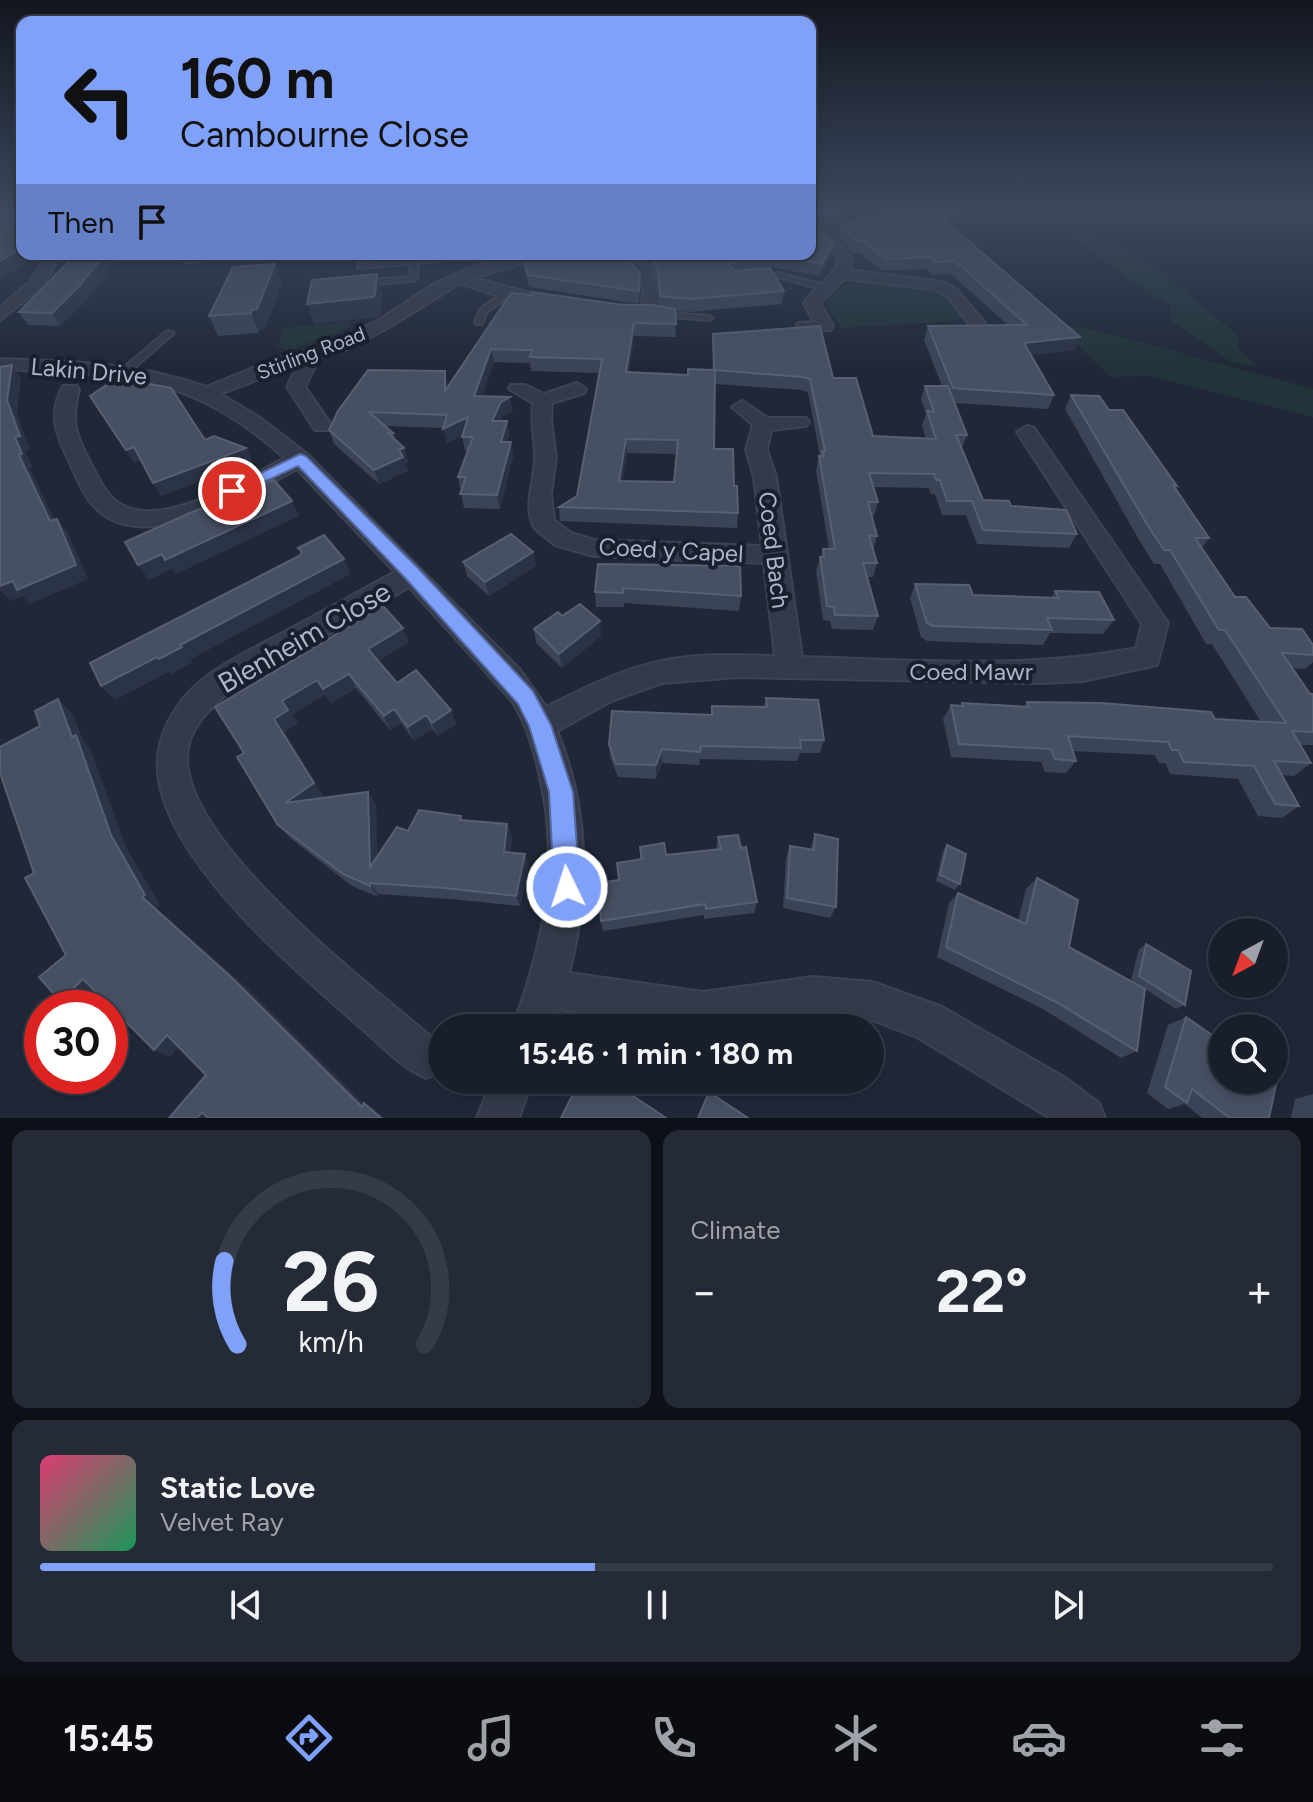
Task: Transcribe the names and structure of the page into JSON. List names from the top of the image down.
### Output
{
  "streets": {
    "street": [
      "Stirling Road",
      "Lakin Drive",
      "Coed y Capel",
      "Coed Bach",
      "Blenheim Close",
      "Coed Mawr"
    ]
  },
  "crossings": [
    ["Stirling Road", "Lakin Drive"],
    ["Lakin Drive", "Blenheim Close"],
    ["Lakin Drive", "Coed Mawr"],
    ["Coed y Capel", "Coed Bach"],
    ["Coed Bach", "Coed Mawr"]
  ],
  "north": "bottom left",
  "page": {
    "turn": ["160 m", "Cambourne Close"],
    "then": "Then",
    "limit": "30",
    "trip": "15:46 · 1 min · 180 m",
    "tile": "Climate",
    "heat": ["−", "22°", "+"],
    "song": ["Static Love", "Velvet Ray"],
    "tabs": "15:45",
    "gauge": ["26", "km/h"]
  }
}
